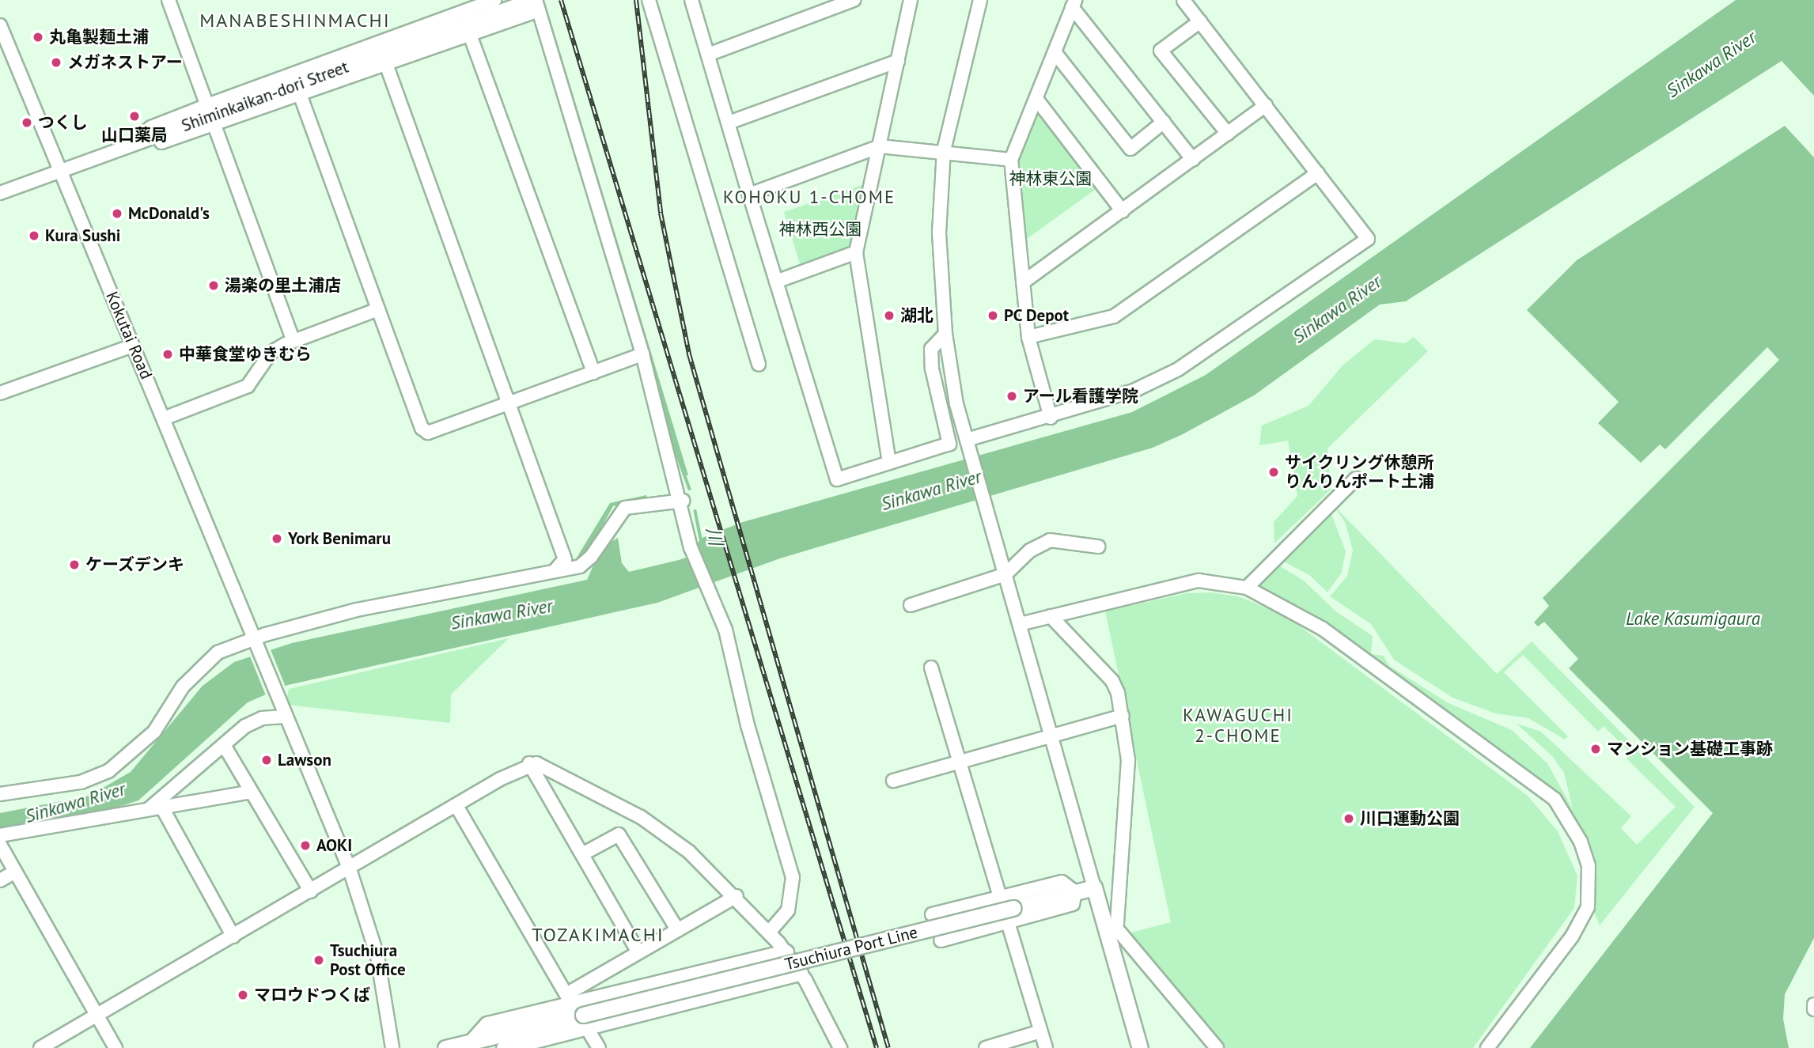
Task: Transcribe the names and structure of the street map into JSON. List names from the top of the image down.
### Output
{
  "streets": {
    "main road": ["Tsuchiura Port Line"],
    "street": ["Shiminkaikan-dori Street", "Kokutai Road"]
  },
  "crossings": [
    ["Shiminkaikan-dori Street", "Kokutai Road"]
  ],
  "districts": [
    "MANABESHINMACHI",
    "KOHOKU 1-CHOME",
    "KAWAGUCHI 2-CHOME",
    "TOZAKIMACHI"
  ],
  "water": ["Sinkawa River", "川", "Lake Kasumigaura"],
  "parks": ["神林東公園", "神林西公園"],
  "places": [
    "丸亀製麺土浦",
    "メガネストアー",
    "山口薬局",
    "つくし",
    "McDonald's",
    "Kura Sushi",
    "湯楽の里土浦店",
    "湖北",
    "PC Depot",
    "中華食堂ゆきむら",
    "アール看護学院",
    "サイクリング休憩所 りんりんポート土浦",
    "York Benimaru",
    "ケーズデンキ",
    "マンション基礎工事跡",
    "Lawson",
    "川口運動公園",
    "AOKI",
    "Tsuchiura Post Office",
    "マロウドつくば"
  ]
}
